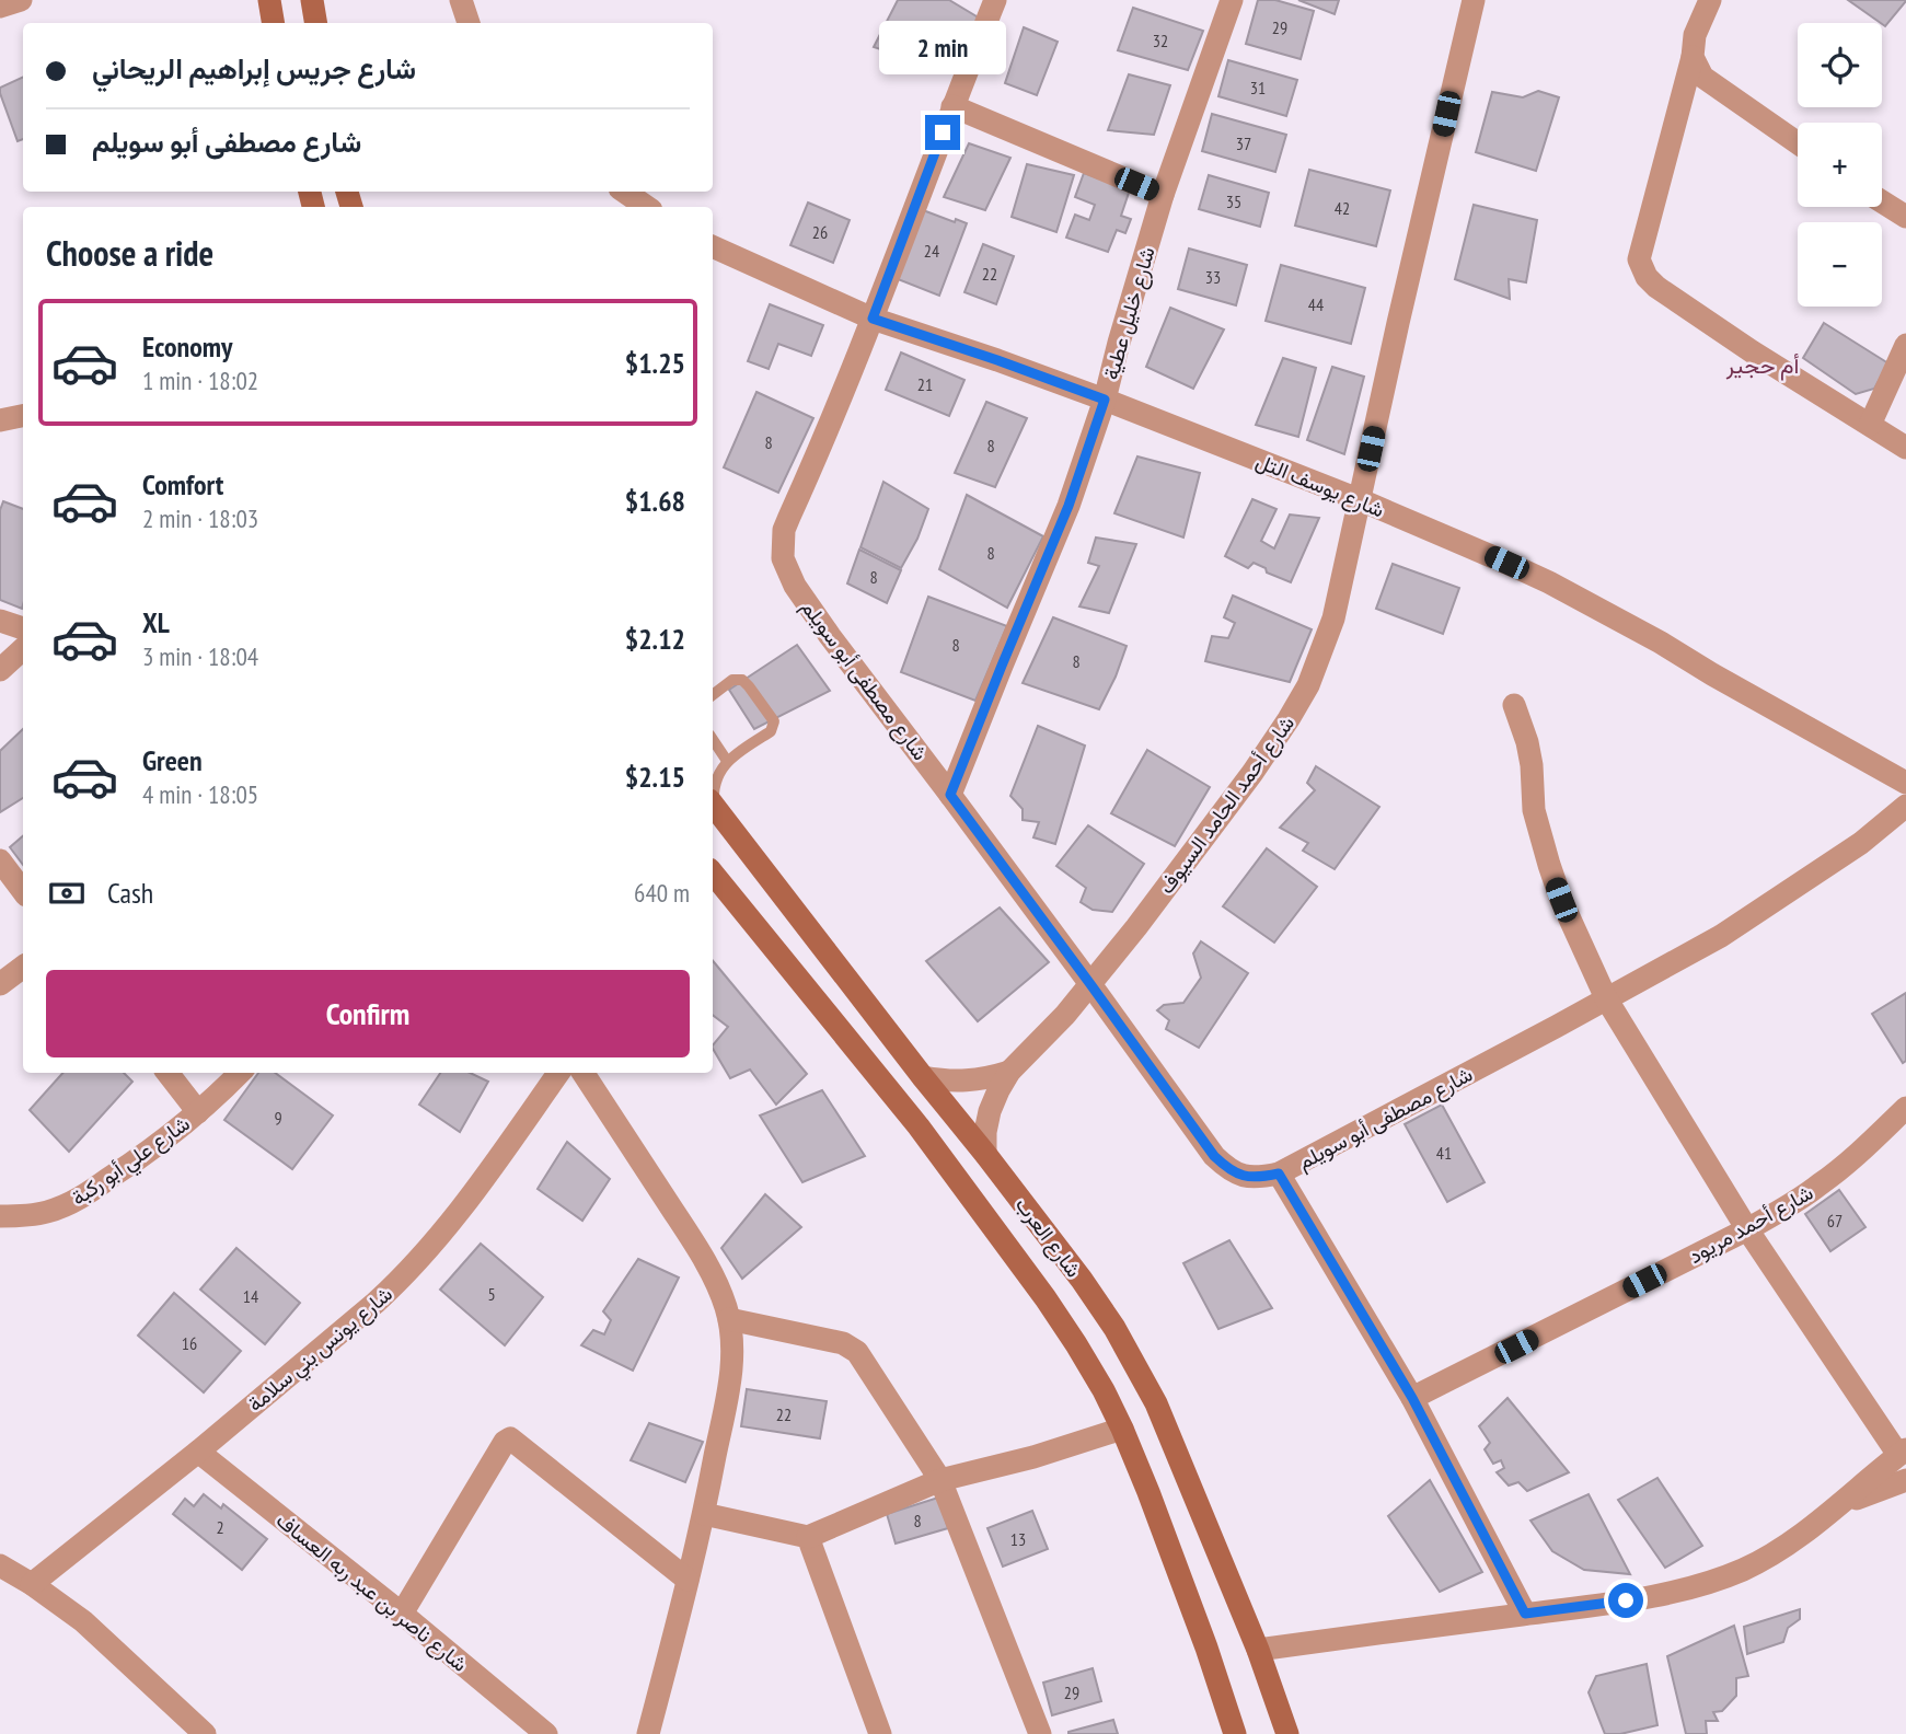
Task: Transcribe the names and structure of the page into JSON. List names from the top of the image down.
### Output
{
  "streets": {
    "main road": ["شارع العرب"],
    "street": [
      "شارع خليل عطية",
      "شارع يوسف التل",
      "شارع مصطفى أبو سويلم",
      "شارع أحمد الحامد السيوف",
      "شارع علي أبو ركبة",
      "شارع أحمد مريود",
      "شارع يونس بني سلامة",
      "شارع ناصر بن عبد ربه العساف"
    ]
  },
  "crossings": [
    ["شارع خليل عطية", "شارع يوسف التل"],
    ["شارع خليل عطية", "شارع مصطفى أبو سويلم"],
    ["شارع يوسف التل", "شارع مصطفى أبو سويلم"],
    ["شارع يوسف التل", "شارع أحمد الحامد السيوف"],
    ["شارع مصطفى أبو سويلم", "شارع أحمد الحامد السيوف"],
    ["شارع أحمد الحامد السيوف", "شارع العرب"],
    ["شارع يونس بني سلامة", "شارع ناصر بن عبد ربه العساف"]
  ],
  "districts": ["أم حجير"],
  "house_numbers": [
    "29",
    "32",
    "31",
    "37",
    "35",
    "42",
    "26",
    "24",
    "22",
    "33",
    "44",
    "21",
    "8",
    "8",
    "8",
    "8",
    "8",
    "8",
    "9",
    "41",
    "67",
    "5",
    "14",
    "16",
    "22",
    "8",
    "2",
    "13",
    "29"
  ],
  "page": {
    "bubble": "2 min",
    "map_buttons": ["+", "−"],
    "banner": ["شارع جريس إبراهيم الريحاني", "شارع مصطفى أبو سويلم"],
    "heading": "Choose a ride",
    "list": [
      {
        "name": "Economy",
        "note": "1 min · 18:02",
        "value": "$1.25"
      },
      {
        "name": "Comfort",
        "note": "2 min · 18:03",
        "value": "$1.68"
      },
      {
        "name": "XL",
        "note": "3 min · 18:04",
        "value": "$2.12"
      },
      {
        "name": "Green",
        "note": "4 min · 18:05",
        "value": "$2.15"
      }
    ],
    "pay": ["Cash", "640 m"],
    "buttons": "Confirm"
  }
}
